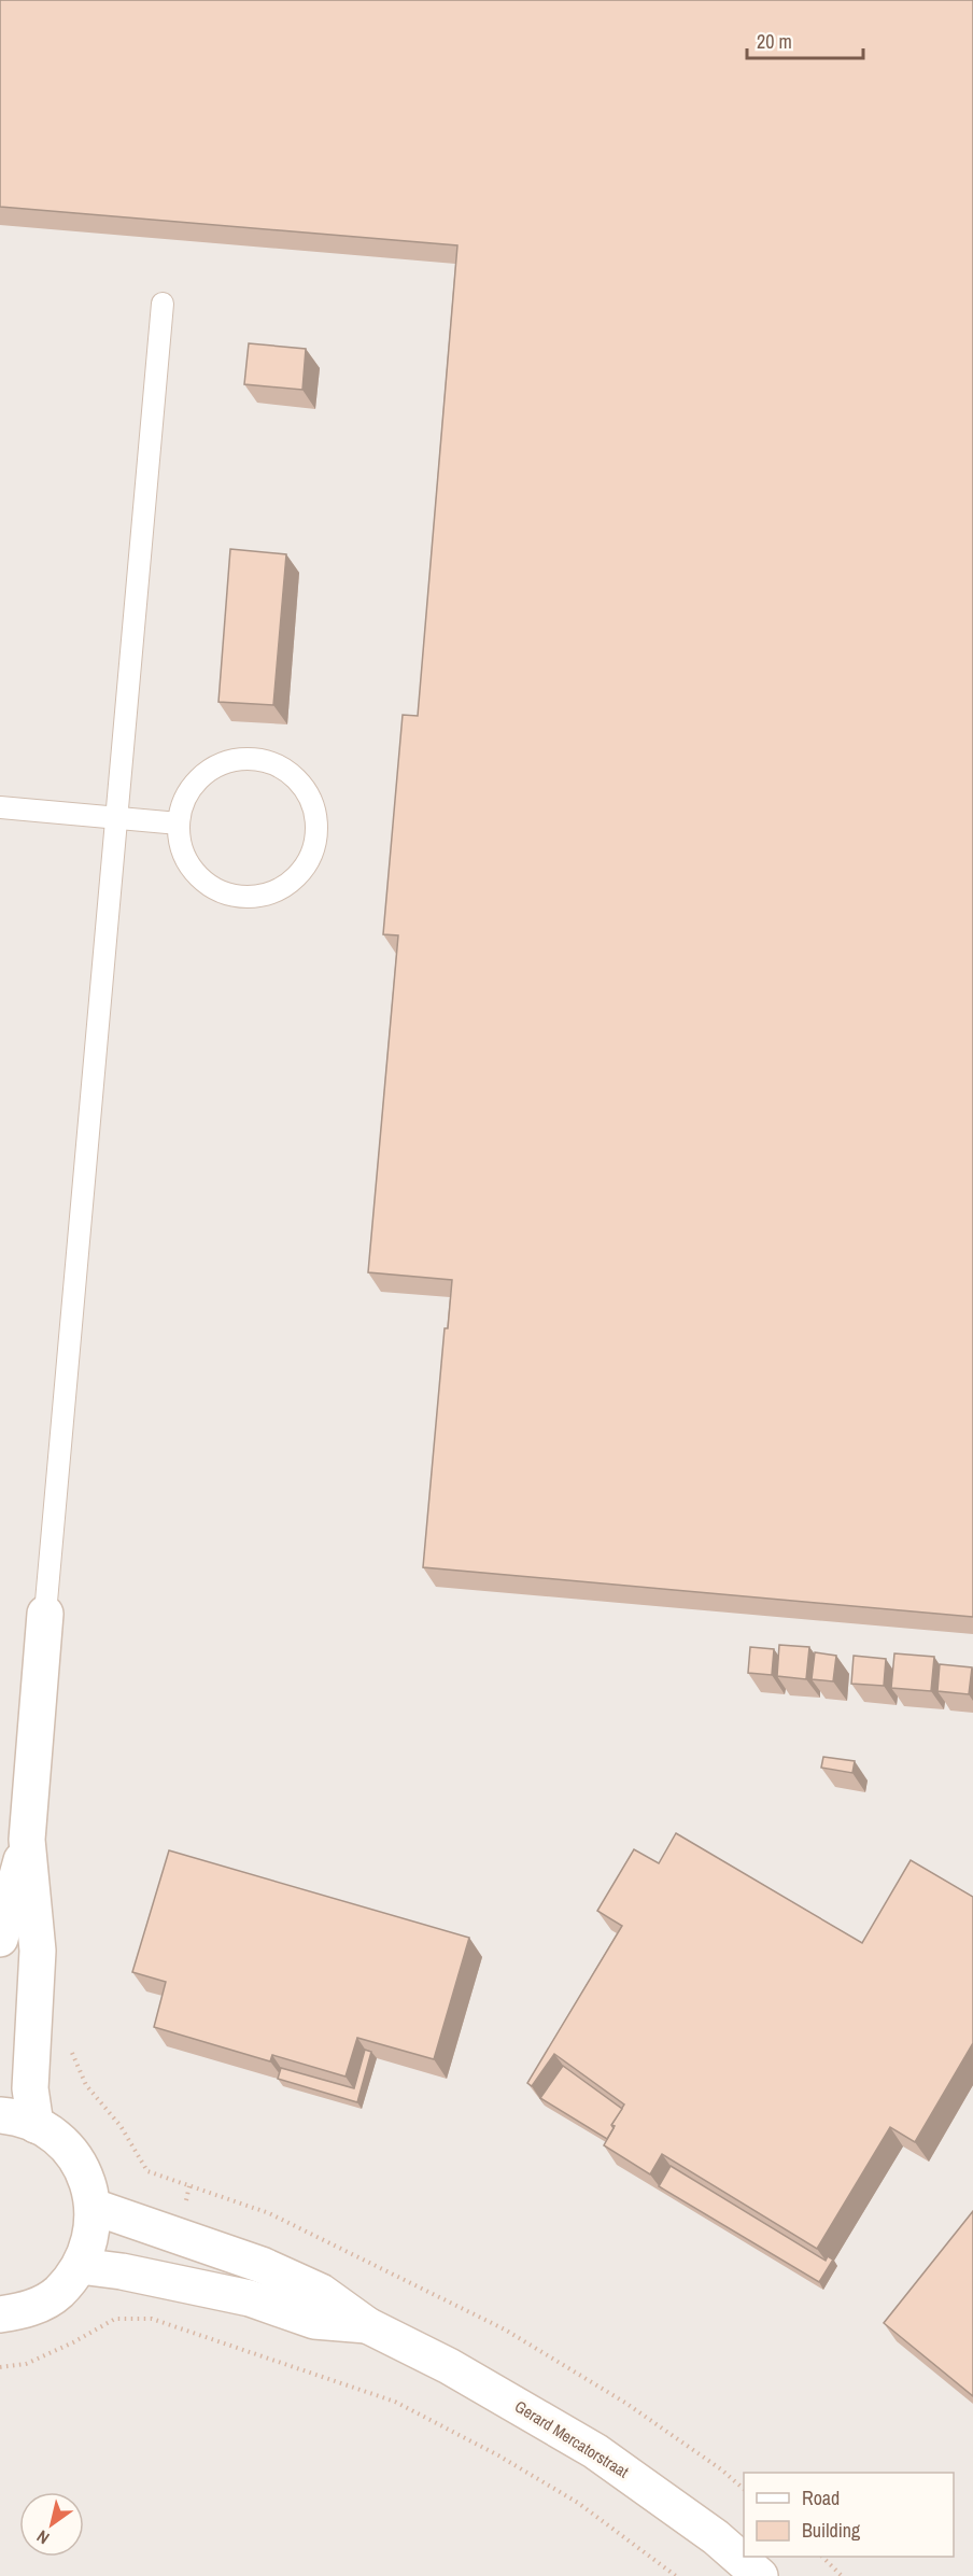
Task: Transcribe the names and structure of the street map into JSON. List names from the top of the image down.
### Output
{
  "streets": {
    "street": ["Gerard Mercatorstraat"]
  },
  "legend": ["Road", "Building"],
  "scale_bar": "20 m",
  "north": "bottom left"
}
